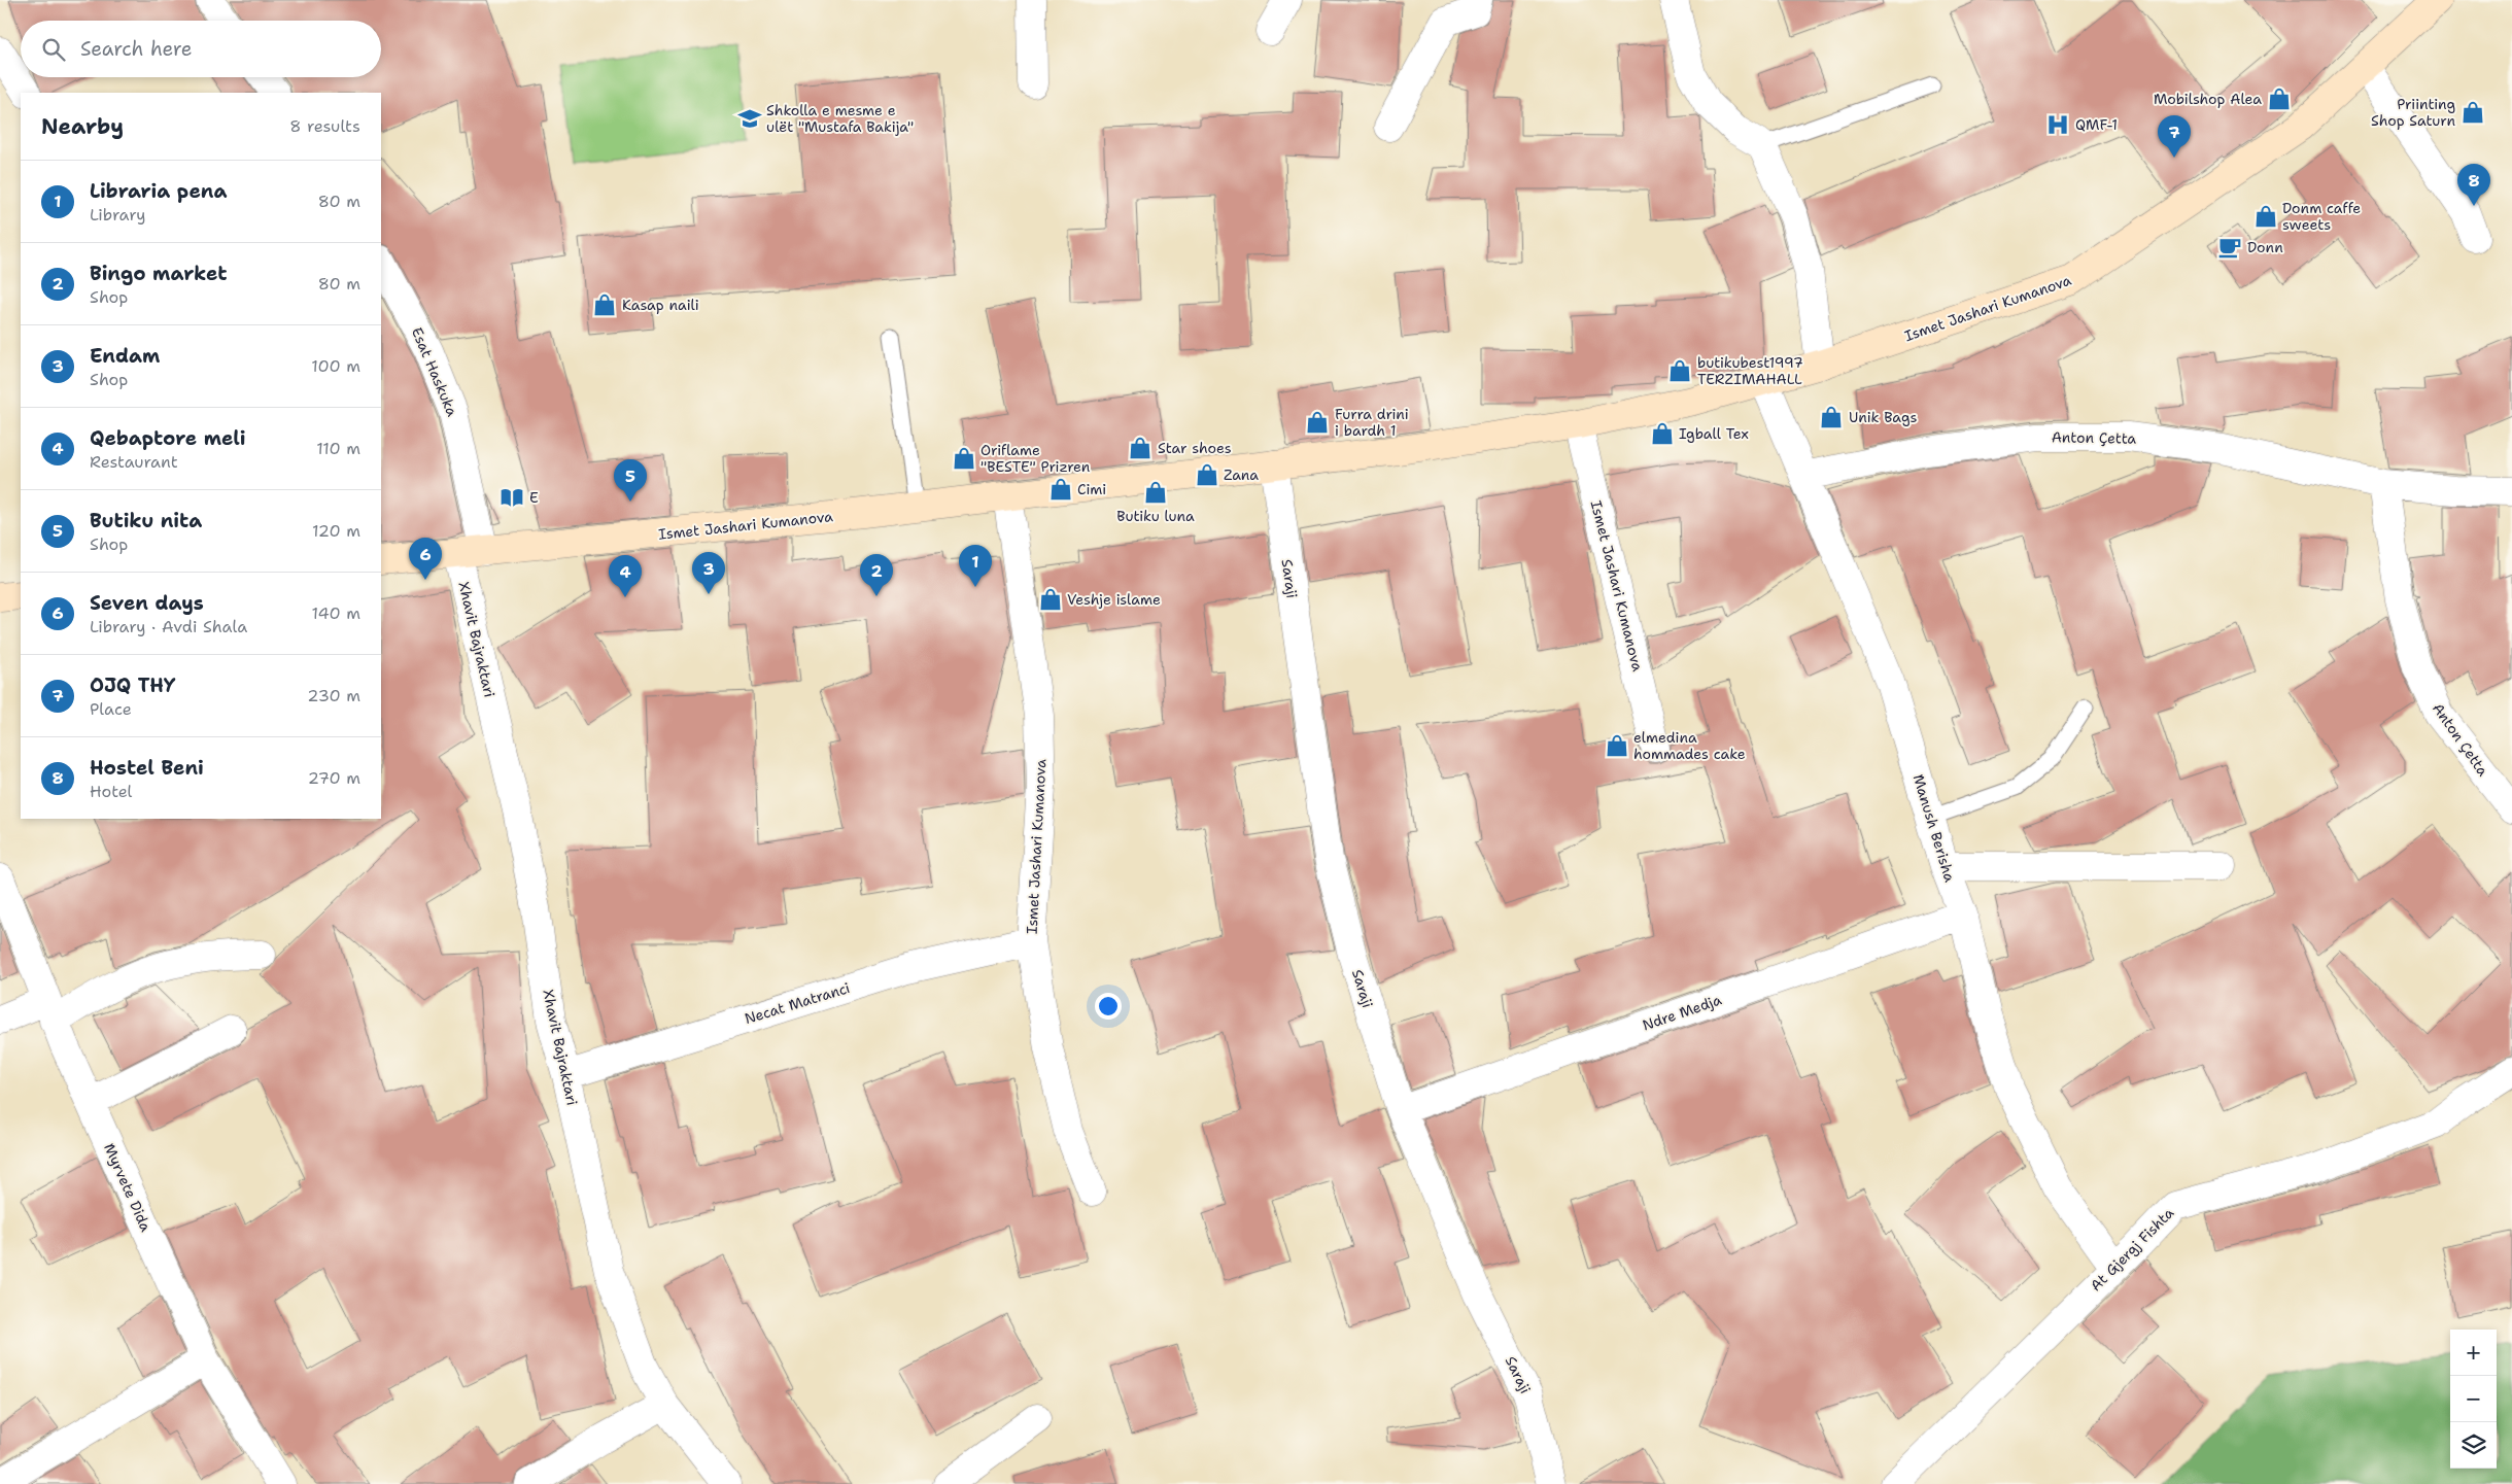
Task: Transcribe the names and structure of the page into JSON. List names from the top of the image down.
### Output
{
  "streets": {
    "street": [
      "Ismet Jashari Kumanova",
      "Esat Haskuka",
      "Anton Çetta",
      "Saraji",
      "Xhavit Bajraktari",
      "Manush Berisha",
      "Necat Matranci",
      "Ndre Medja",
      "Myrvete Dida",
      "At Gjergj Fishta"
    ]
  },
  "crossings": [
    ["Ismet Jashari Kumanova", "Esat Haskuka"],
    ["Ismet Jashari Kumanova", "Saraji"],
    ["Ismet Jashari Kumanova", "Xhavit Bajraktari"],
    ["Ismet Jashari Kumanova", "Manush Berisha"],
    ["Ismet Jashari Kumanova", "Necat Matranci"],
    ["Esat Haskuka", "Xhavit Bajraktari"],
    ["Anton Çetta", "Manush Berisha"],
    ["Saraji", "Ndre Medja"],
    ["Xhavit Bajraktari", "Necat Matranci"],
    ["Manush Berisha", "Ndre Medja"],
    ["Manush Berisha", "At Gjergj Fishta"]
  ],
  "places": {
    "shop": [
      "Mobilshop Alea",
      "Priinting Shop Saturn",
      "Donm caffe sweets",
      "Kasap naili",
      "butikubest1997 TERZIMAHALL",
      "Unik Bags",
      "Furra drini i bardh 1",
      "Igball Tex",
      "Star shoes",
      "Oriflame \"BESTE\" Prizren",
      "Zana",
      "Cimi",
      "Butiku luna",
      "Veshje islame",
      "elmedina hommades cake"
    ],
    "school or university": ["Shkolla e mesme e ulët \"Mustafa Bakija\""],
    "hospital": ["QMF-1"],
    "cafe": ["Donn"],
    "library": ["E"]
  },
  "page": {
    "search": "Search here",
    "heading": ["Nearby", "8 results"],
    "pins": [
      "7",
      "8",
      "5",
      "6",
      "1",
      "3",
      "2",
      "4"
    ],
    "list": [
      {
        "mark": "1",
        "name": "Libraria pena",
        "note": "Library",
        "value": "80 m"
      },
      {
        "mark": "2",
        "name": "Bingo market",
        "note": "Shop",
        "value": "80 m"
      },
      {
        "mark": "3",
        "name": "Endam",
        "note": "Shop",
        "value": "100 m"
      },
      {
        "mark": "4",
        "name": "Qebaptore meli",
        "note": "Restaurant",
        "value": "110 m"
      },
      {
        "mark": "5",
        "name": "Butiku nita",
        "note": "Shop",
        "value": "120 m"
      },
      {
        "mark": "6",
        "name": "Seven days",
        "note": "Library · Avdi Shala",
        "value": "140 m"
      },
      {
        "mark": "7",
        "name": "OJQ THY",
        "note": "Place",
        "value": "230 m"
      },
      {
        "mark": "8",
        "name": "Hostel Beni",
        "note": "Hotel",
        "value": "270 m"
      }
    ],
    "map_buttons": ["+", "−"]
  }
}
